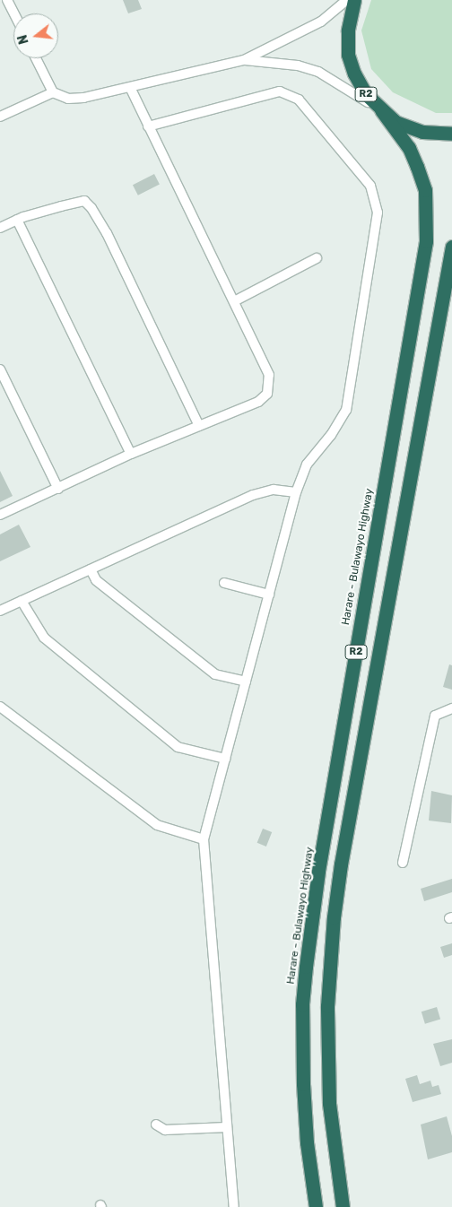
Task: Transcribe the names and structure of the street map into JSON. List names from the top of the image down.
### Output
{
  "streets": {
    "highway": ["R2", "Harare - Bulawayo Highway"]
  },
  "north": "left"
}
